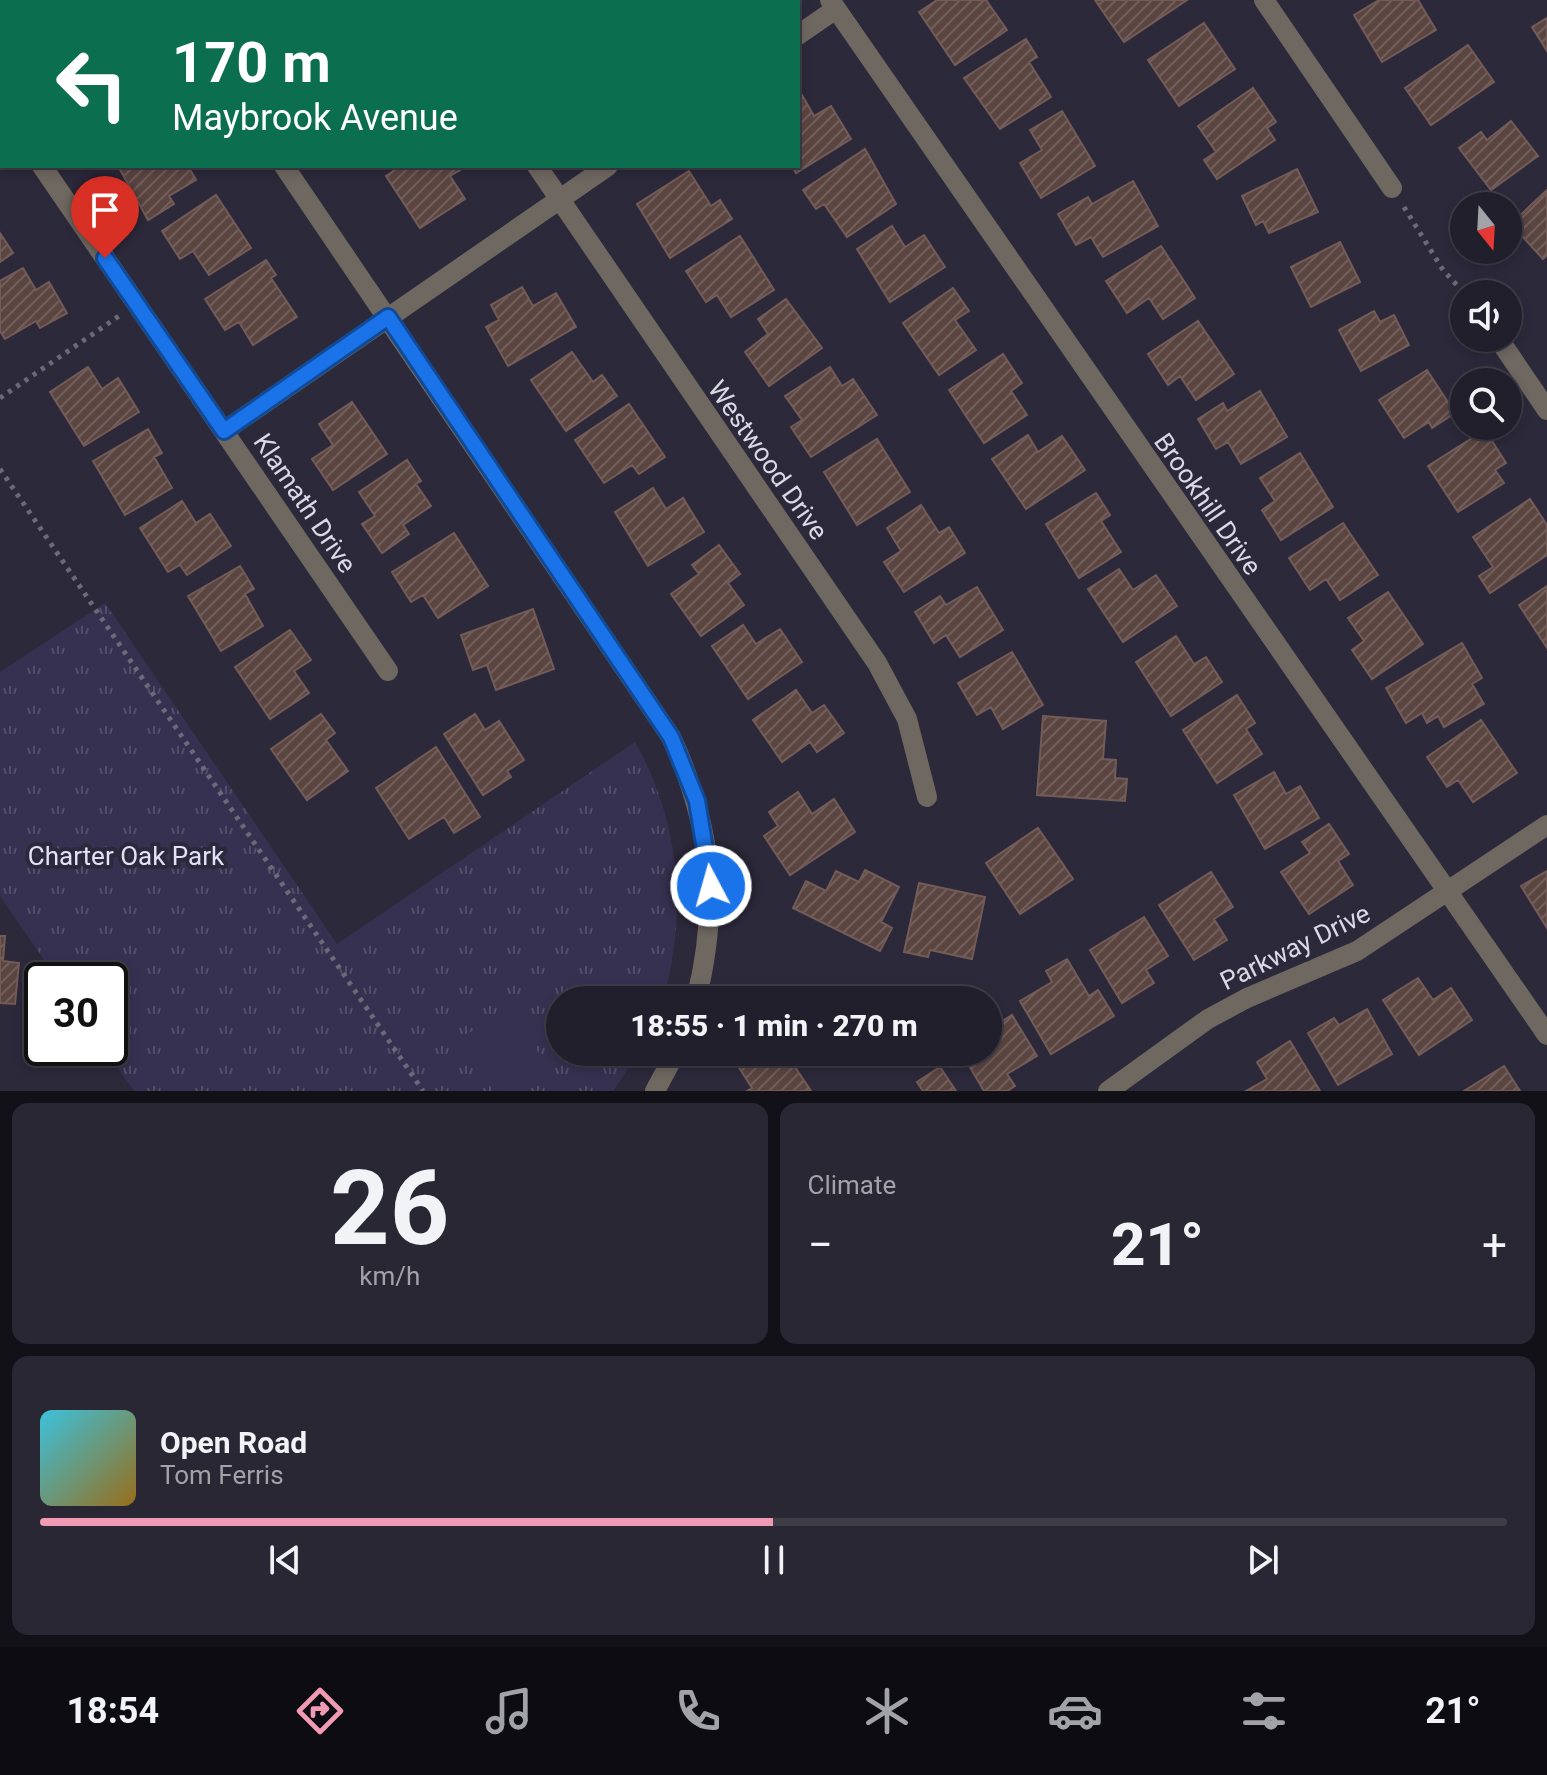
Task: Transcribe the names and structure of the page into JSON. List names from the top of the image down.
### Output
{
  "streets": {
    "street": [
      "Westwood Drive",
      "Klamath Drive",
      "Brookhill Drive",
      "Parkway Drive"
    ]
  },
  "crossings": [
    ["Brookhill Drive", "Parkway Drive"]
  ],
  "parks": ["Charter Oak Park"],
  "north": "bottom",
  "page": {
    "turn": ["170 m", "Maybrook Avenue"],
    "limit": "30",
    "trip": "18:55 · 1 min · 270 m",
    "tile": [
      ["26", "km/h"],
      "Climate"
    ],
    "heat": ["−", "21°", "+"],
    "song": ["Open Road", "Tom Ferris"],
    "tabs": ["18:54", "21°"]
  }
}
